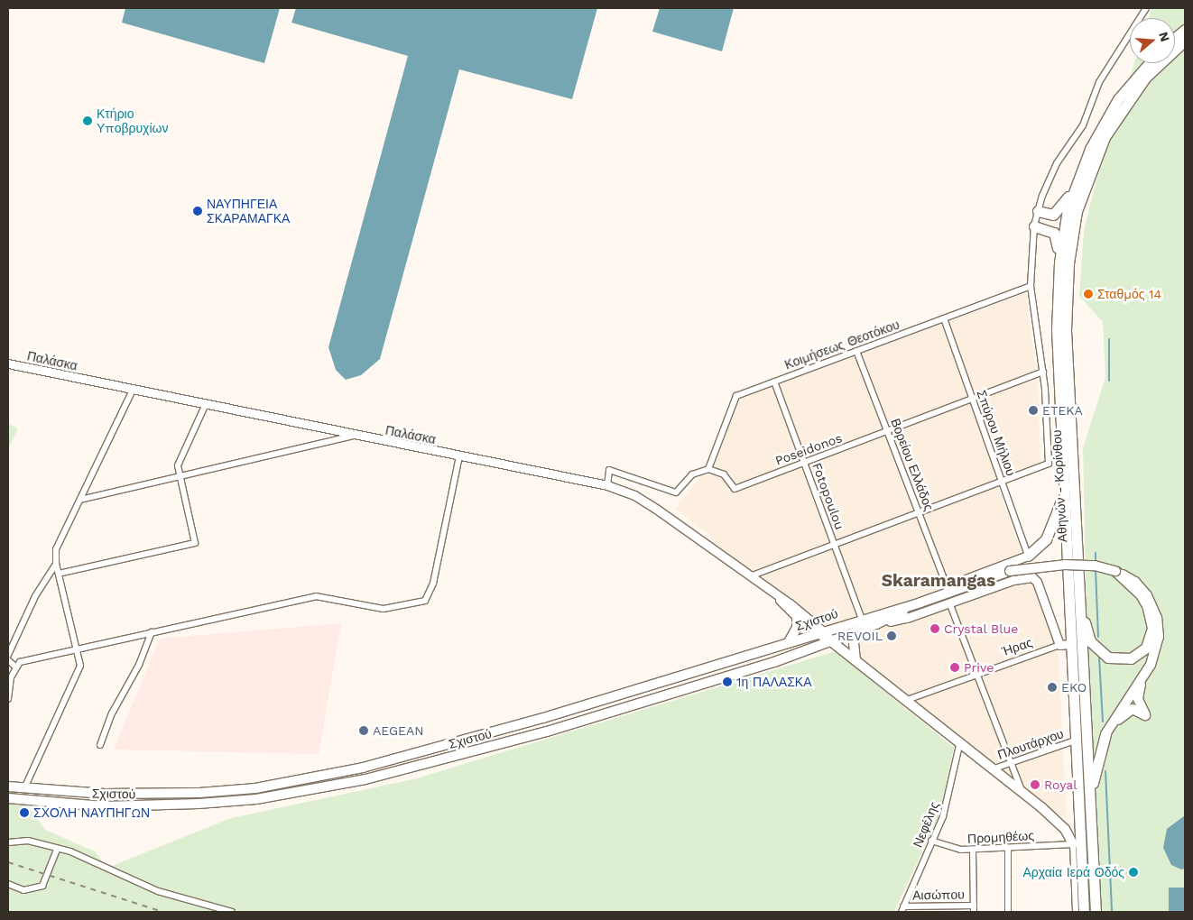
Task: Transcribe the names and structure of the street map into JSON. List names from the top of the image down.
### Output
{
  "streets": {
    "highway": ["Αθηνών - Κορίνθου"],
    "main road": ["Σχιστού"],
    "street": [
      "Κοιμήσεως Θεοτόκου",
      "Παλάσκα",
      "Σπύρου Μήλιου",
      "Poseidonos",
      "Βορείου Ελλάδος",
      "Fotopoulou",
      "Ήρας",
      "Πλουτάρχου",
      "Νεφέλης",
      "Προμηθέως",
      "Αισώπου"
    ]
  },
  "crossings": [
    ["Κοιμήσεως Θεοτόκου", "Σπύρου Μήλιου"],
    ["Κοιμήσεως Θεοτόκου", "Poseidonos"],
    ["Κοιμήσεως Θεοτόκου", "Βορείου Ελλάδος"],
    ["Κοιμήσεως Θεοτόκου", "Fotopoulou"],
    ["Παλάσκα", "Σχιστού"],
    ["Σπύρου Μήλιου", "Poseidonos"],
    ["Poseidonos", "Βορείου Ελλάδος"],
    ["Poseidonos", "Fotopoulou"],
    ["Αθηνών - Κορίνθου", "Ήρας"],
    ["Αθηνών - Κορίνθου", "Πλουτάρχου"],
    ["Fotopoulou", "Σχιστού"],
    ["Νεφέλης", "Προμηθέως"],
    ["Νεφέλης", "Αισώπου"]
  ],
  "districts": ["Skaramangas"],
  "places": [
    "Κτήριο Υποβρυχίων",
    "ΝΑΥΠΗΓΕΙΑ ΣΚΑΡΑΜΑΓΚΑ",
    "Σταθμός 14",
    "ETEKA",
    "Crystal Blue",
    "REVOIL",
    "Prive",
    "1η ΠΑΛΑΣΚΑ",
    "EKO",
    "AEGEAN",
    "Royal",
    "ΣΧΟΛΗ ΝΑΥΠΗΓΩΝ",
    "Αρχαία Ιερά Οδός"
  ],
  "north": "right"
}
